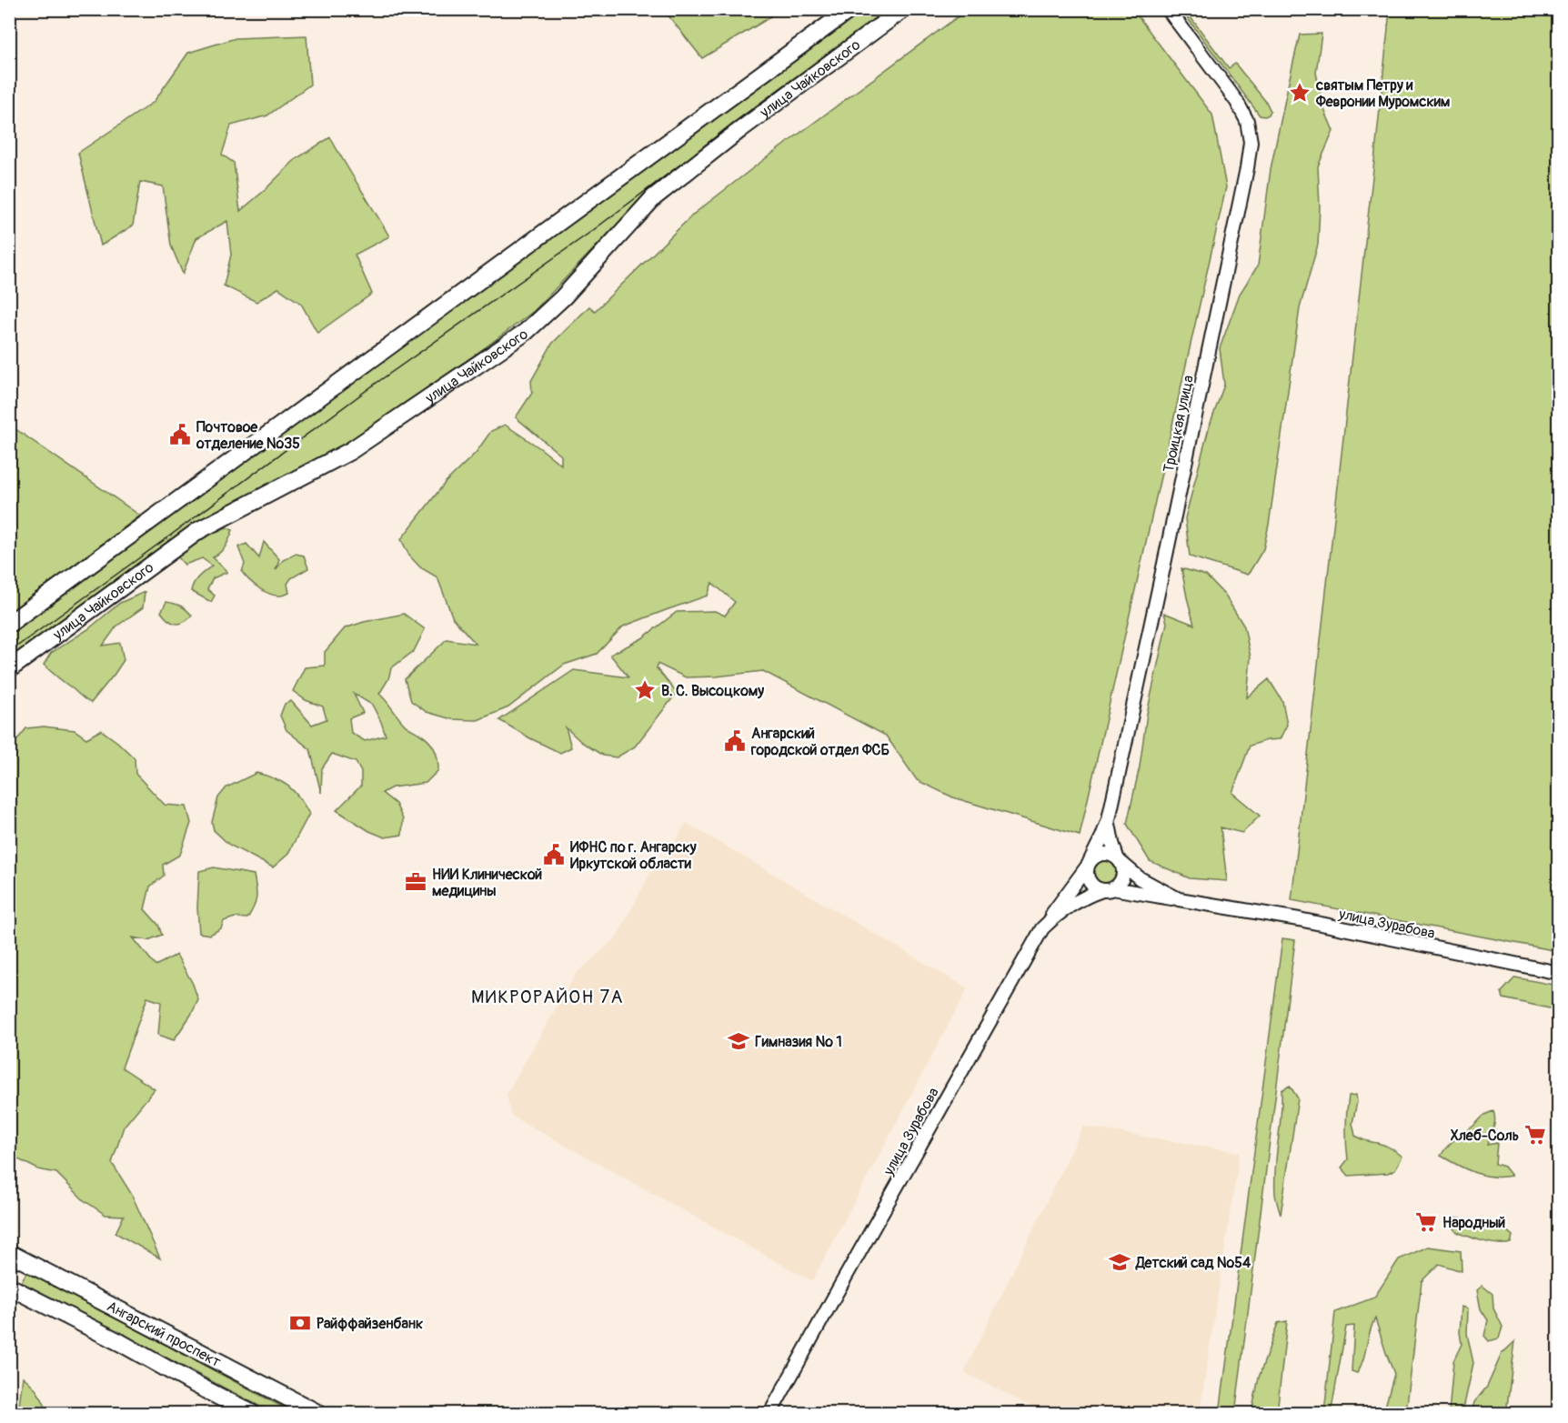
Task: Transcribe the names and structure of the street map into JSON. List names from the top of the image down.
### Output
{
  "streets": {
    "main road": ["улица Чайковского", "Ангарский проспект"],
    "street": ["Троицкая улица", "улица Зурабова"]
  },
  "crossings": [
    ["Троицкая улица", "улица Зурабова"]
  ],
  "districts": ["МИКРОРАЙОН 7А"],
  "places": {
    "place": ["святым Петру и Февронии Муромским", "В. С. Высоцкому"],
    "public building": ["Почтовое отделение №35", "Ангарский городской отдел ФСБ", "ИФНС по г. Ангарску Иркутской области"],
    "office": ["НИИ Клинической медицины"],
    "school or university": ["Гимназия № 1", "Детский сад №54"],
    "supermarket": ["Хлеб-Соль", "Народный"],
    "bank": ["Райффайзенбанк"]
  }
}
